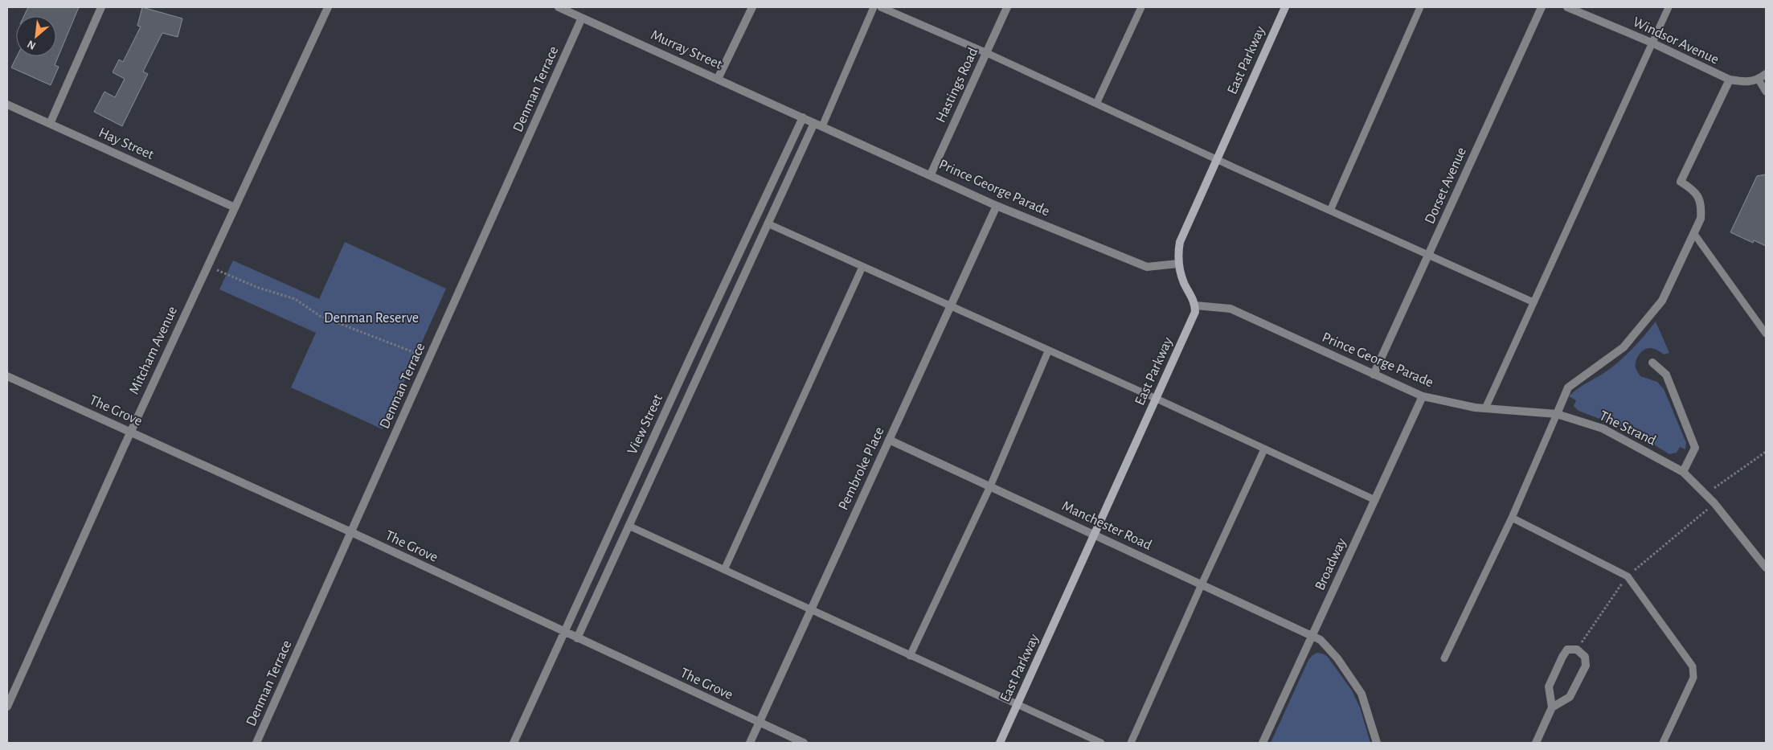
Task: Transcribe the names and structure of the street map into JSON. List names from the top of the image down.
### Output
{
  "streets": {
    "street": [
      "Windsor Avenue",
      "Murray Street",
      "East Parkway",
      "Hastings Road",
      "Denman Terrace",
      "Hay Street",
      "Dorset Avenue",
      "Prince George Parade",
      "Mitcham Avenue",
      "The Grove",
      "View Street",
      "The Strand",
      "Pembroke Place",
      "Manchester Road",
      "Broadway"
    ]
  },
  "crossings": [
    ["Murray Street", "Denman Terrace"],
    ["Murray Street", "Prince George Parade"],
    ["Murray Street", "View Street"],
    ["East Parkway", "Prince George Parade"],
    ["East Parkway", "Manchester Road"],
    ["Hastings Road", "Prince George Parade"],
    ["Denman Terrace", "The Grove"],
    ["Hay Street", "Mitcham Avenue"],
    ["Dorset Avenue", "Prince George Parade"],
    ["Prince George Parade", "View Street"],
    ["Prince George Parade", "The Strand"],
    ["Prince George Parade", "Pembroke Place"],
    ["Prince George Parade", "Broadway"],
    ["Mitcham Avenue", "The Grove"],
    ["The Grove", "View Street"],
    ["The Grove", "Pembroke Place"],
    ["Pembroke Place", "Manchester Road"],
    ["Manchester Road", "Broadway"]
  ],
  "parks": ["Denman Reserve"],
  "north": "bottom left"
}
